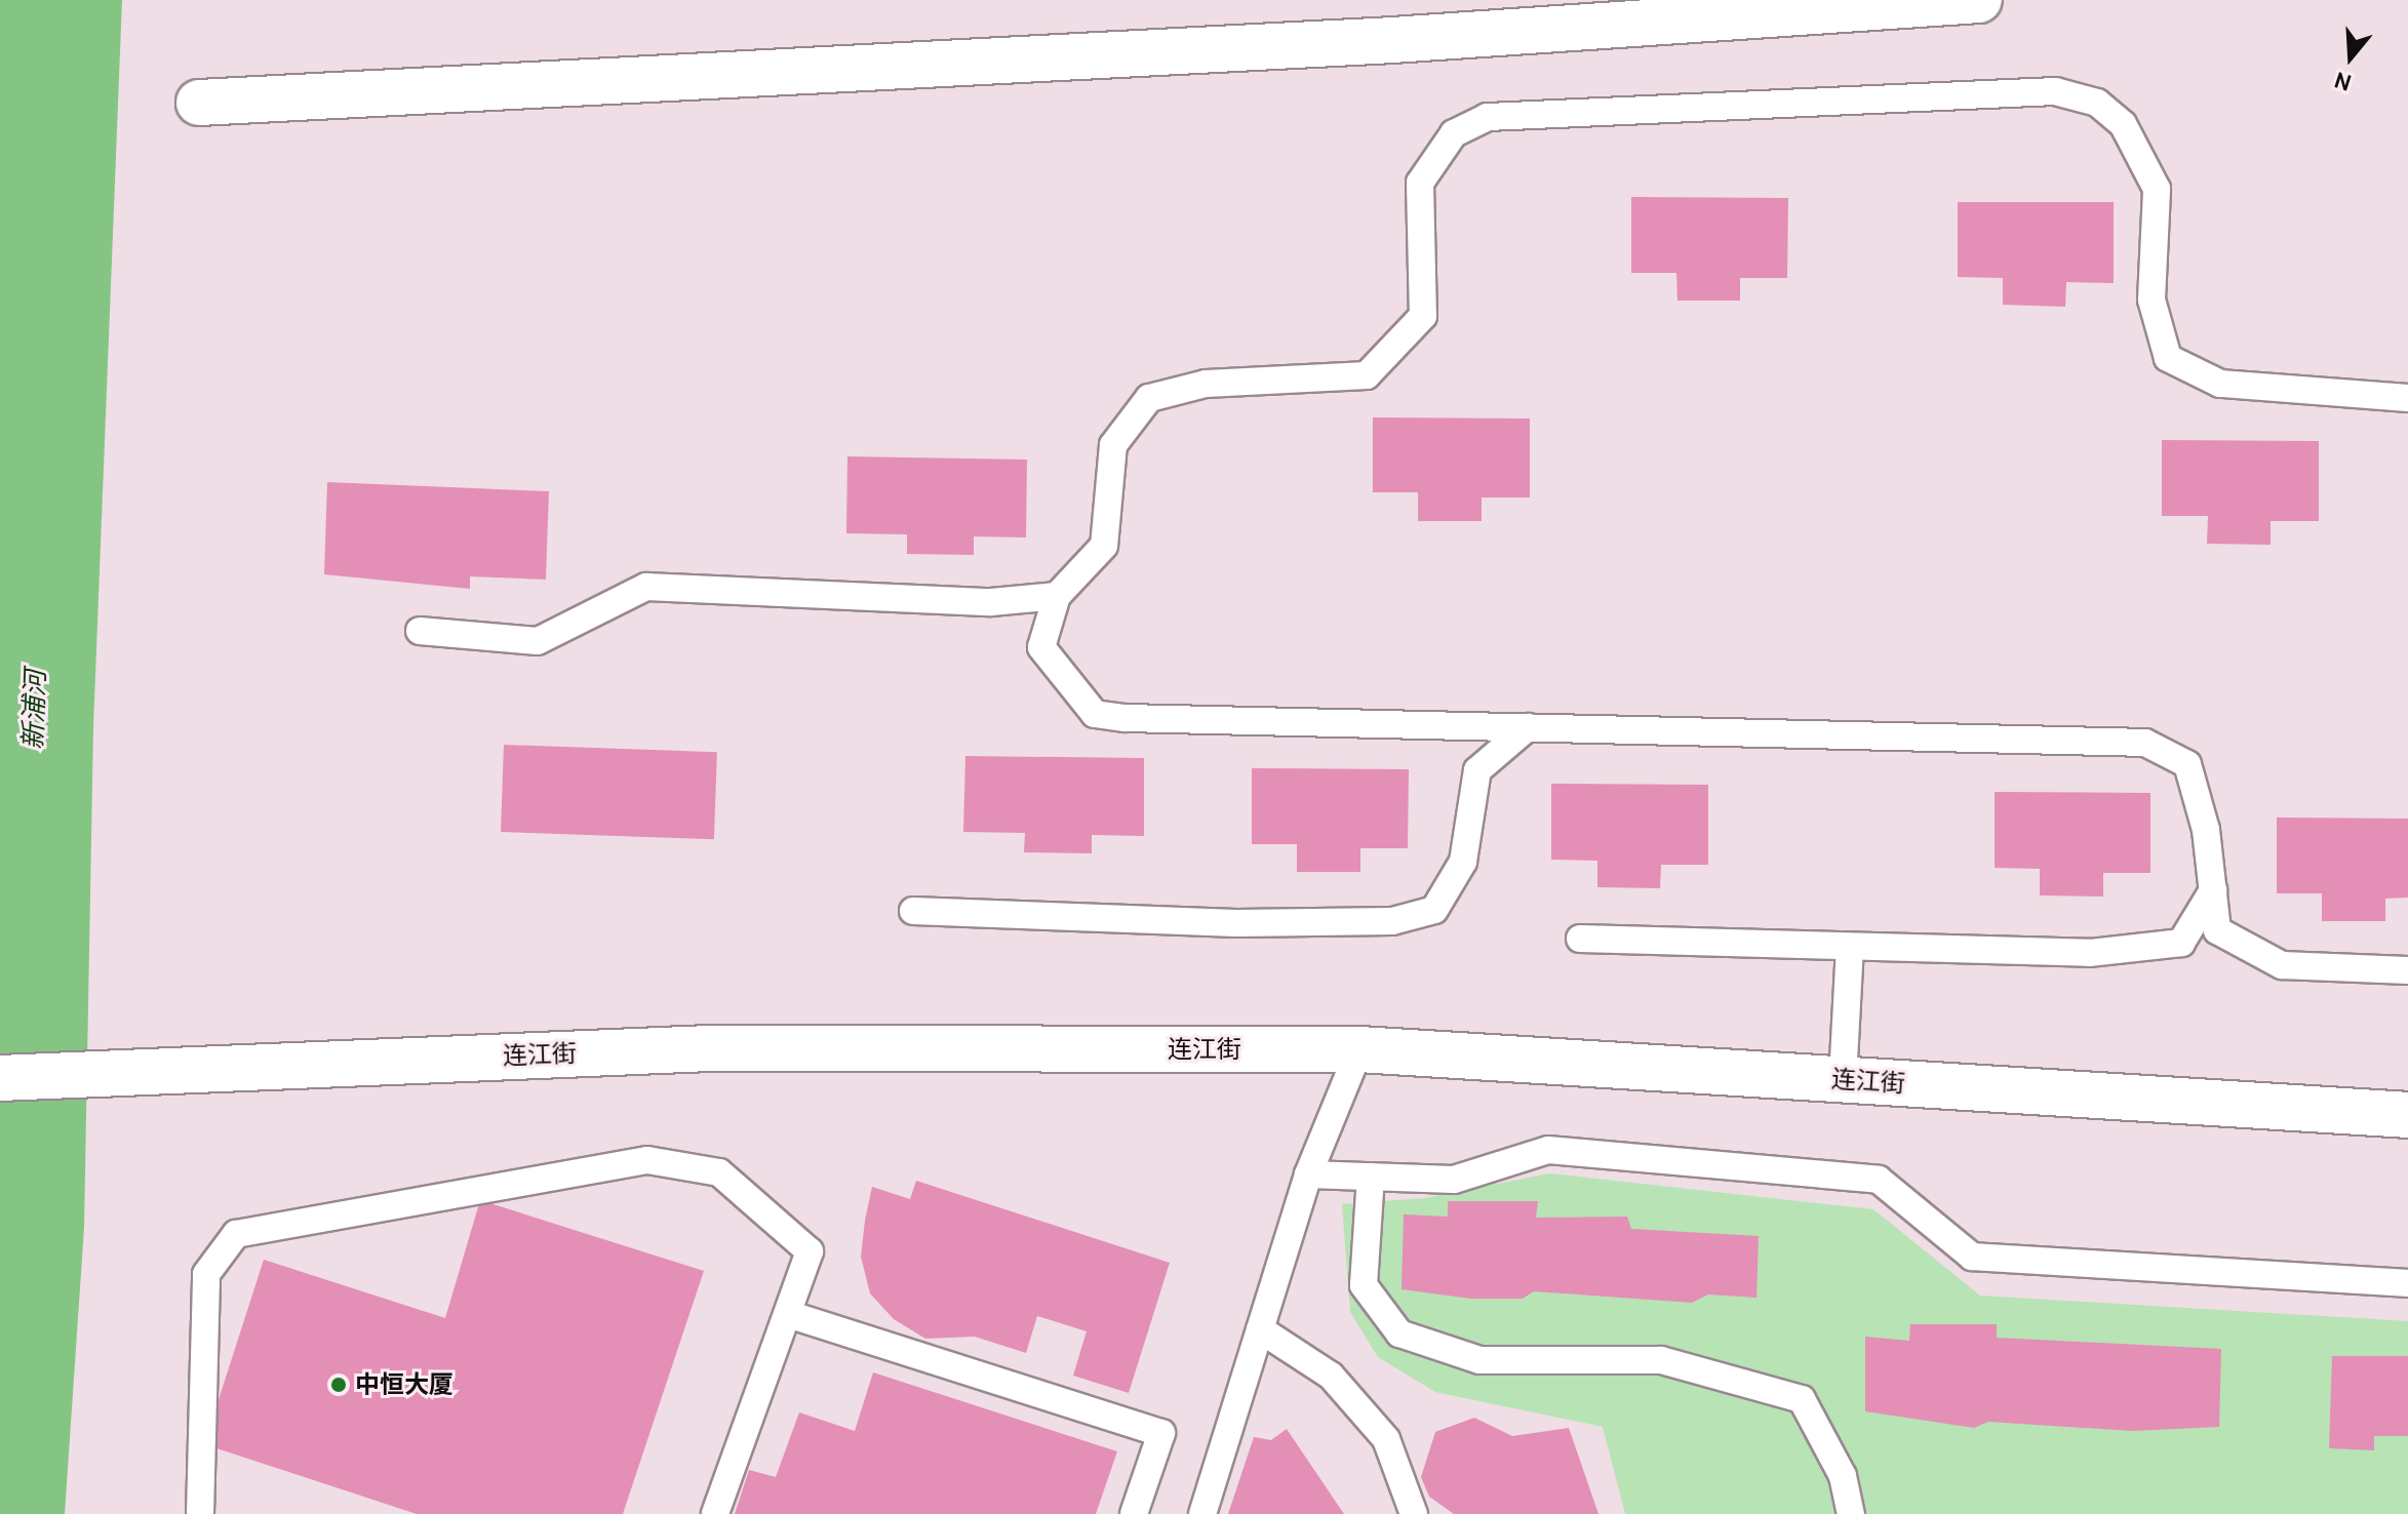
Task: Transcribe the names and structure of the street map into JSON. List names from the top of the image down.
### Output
{
  "streets": {
    "street": ["连江街"]
  },
  "water": ["新浦河"],
  "places": ["中恒大厦"],
  "north": "bottom"
}
